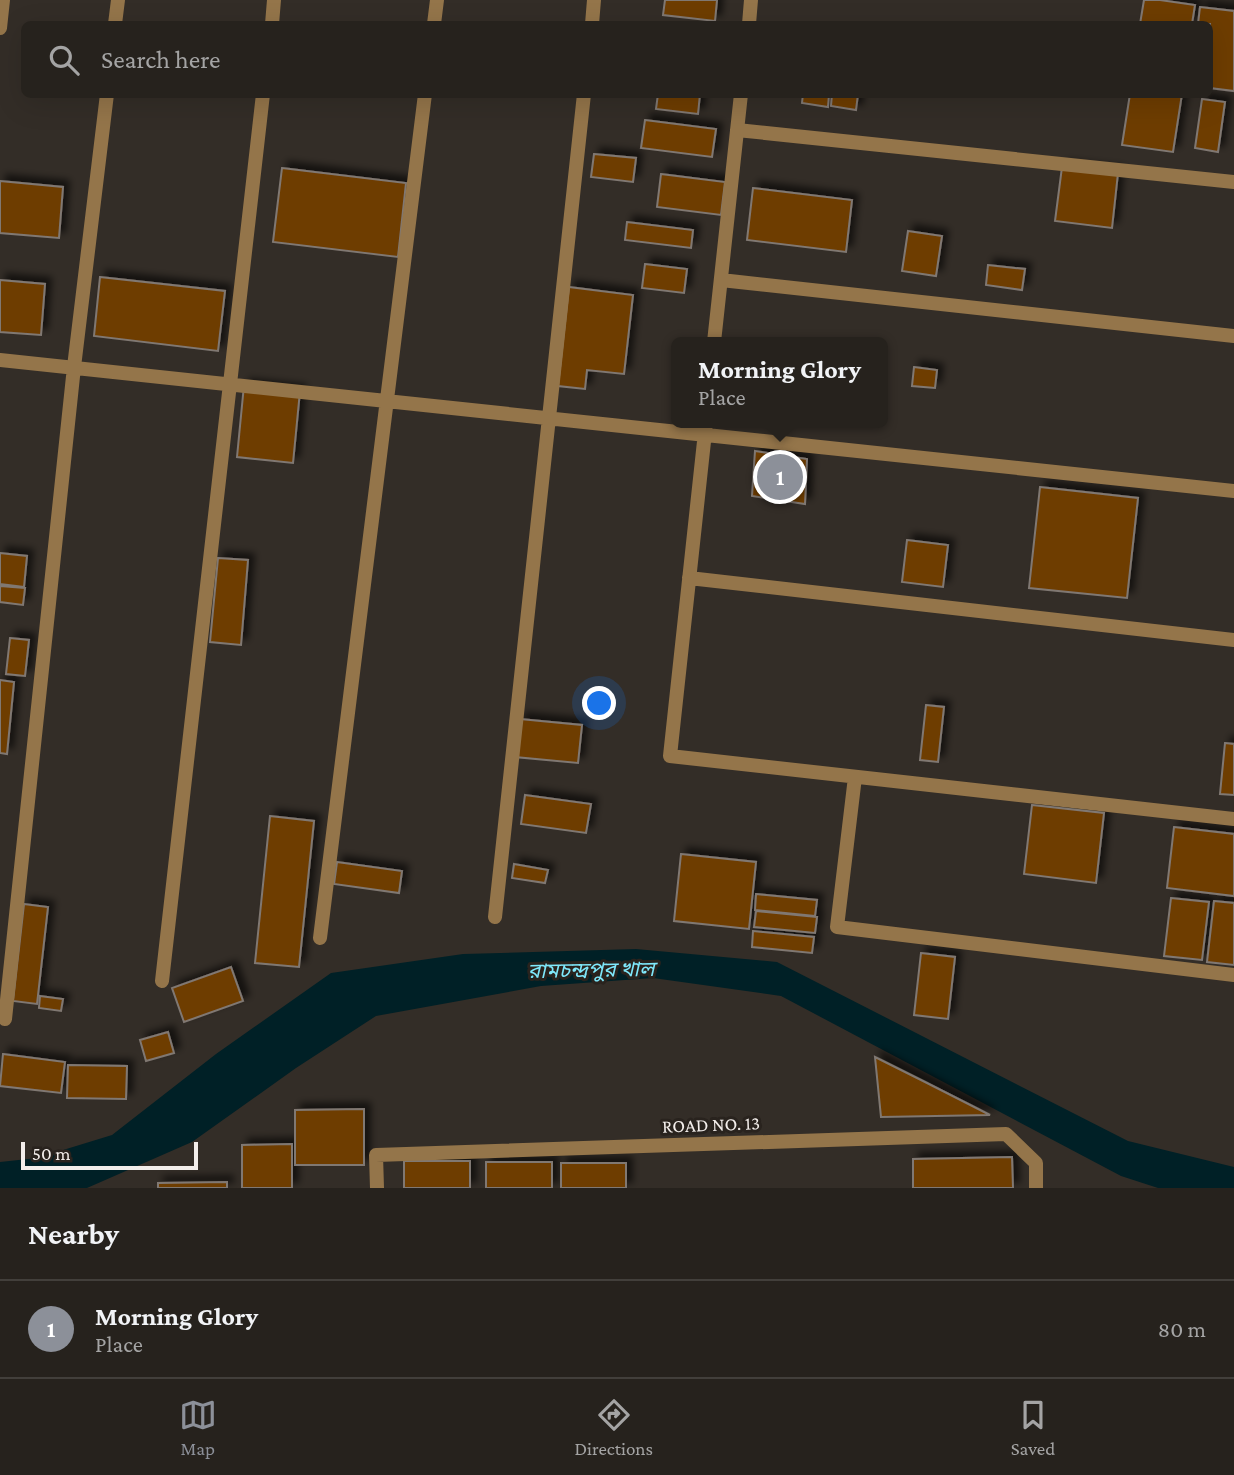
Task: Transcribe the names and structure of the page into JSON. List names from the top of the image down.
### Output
{
  "streets": {
    "street": ["ROAD NO. 13"]
  },
  "water": ["রামচন্দ্রপুর খাল"],
  "scale_bar": "50 m",
  "page": {
    "search": "Search here",
    "popup": ["Morning Glory", "Place"],
    "pins": "1",
    "scale": "50 m",
    "heading": "Nearby",
    "list": [
      {
        "mark": "1",
        "name": "Morning Glory",
        "note": "Place",
        "value": "80 m"
      }
    ],
    "nav": ["Map", "Directions", "Saved"]
  }
}
